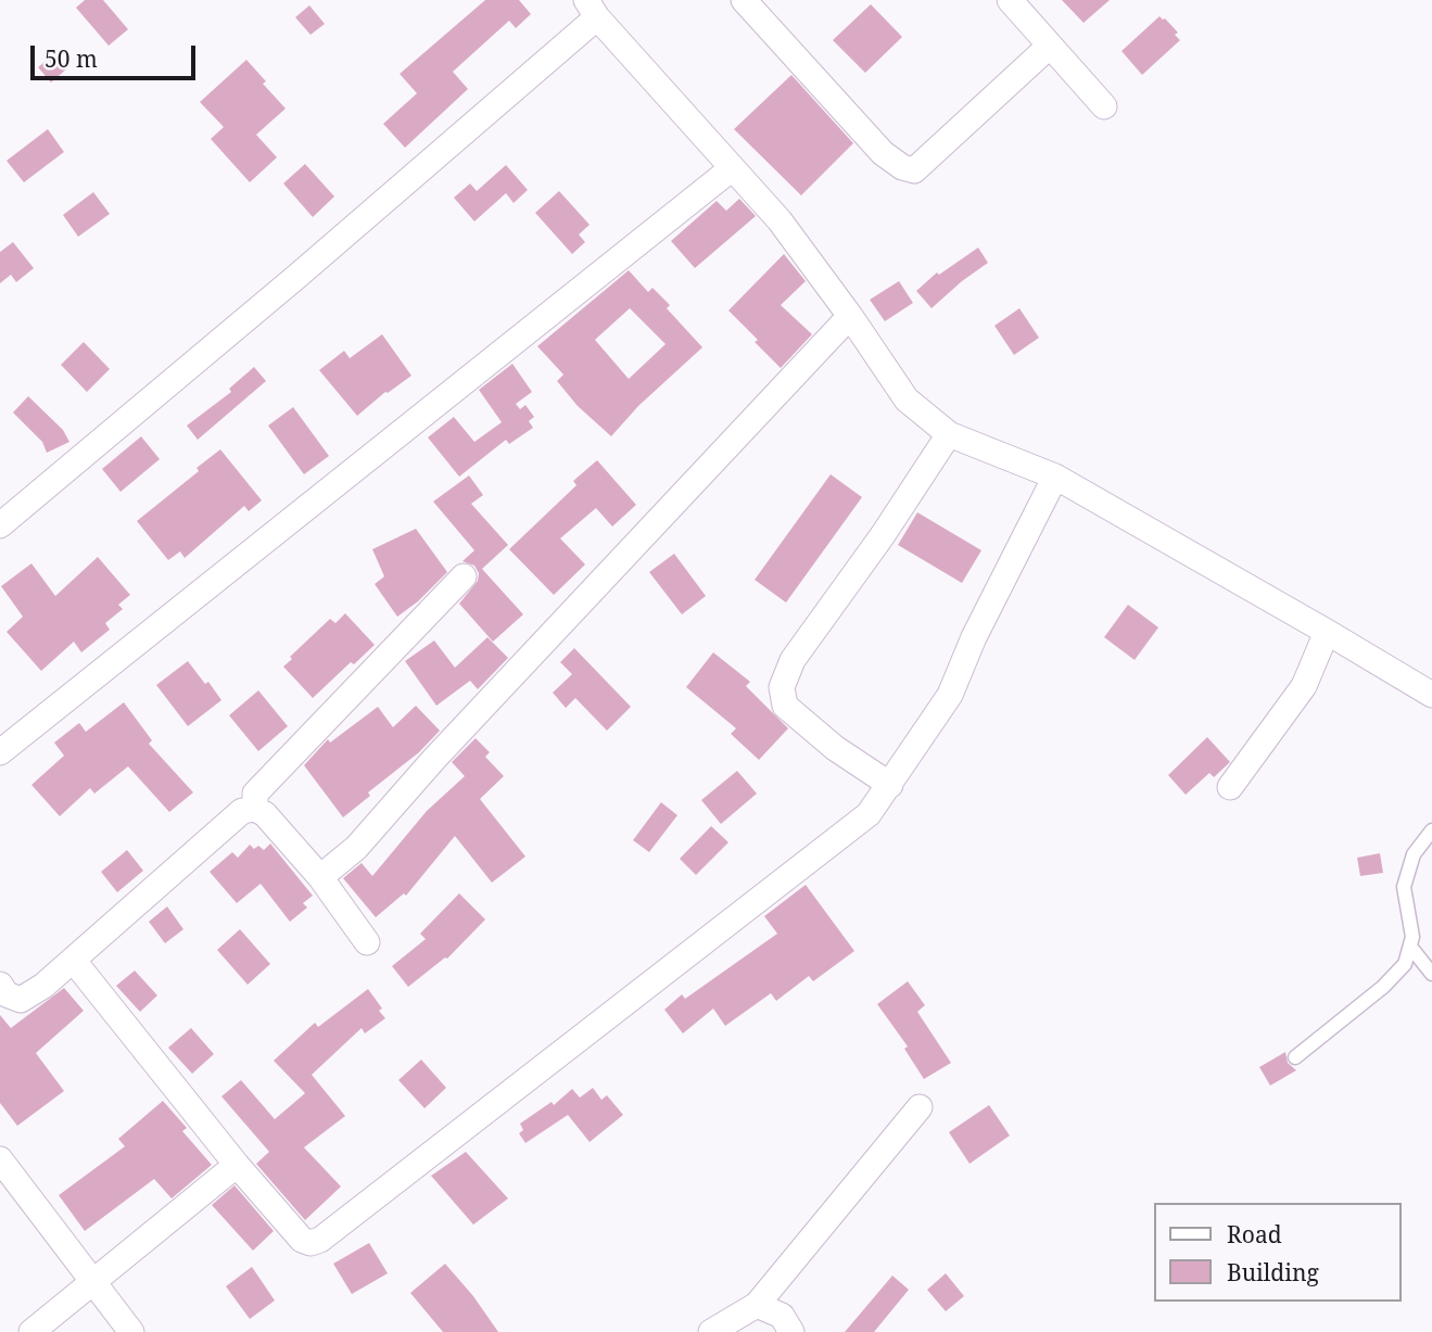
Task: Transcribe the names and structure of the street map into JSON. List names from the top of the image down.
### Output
{
  "legend": ["Road", "Building"],
  "scale_bar": "50 m"
}
